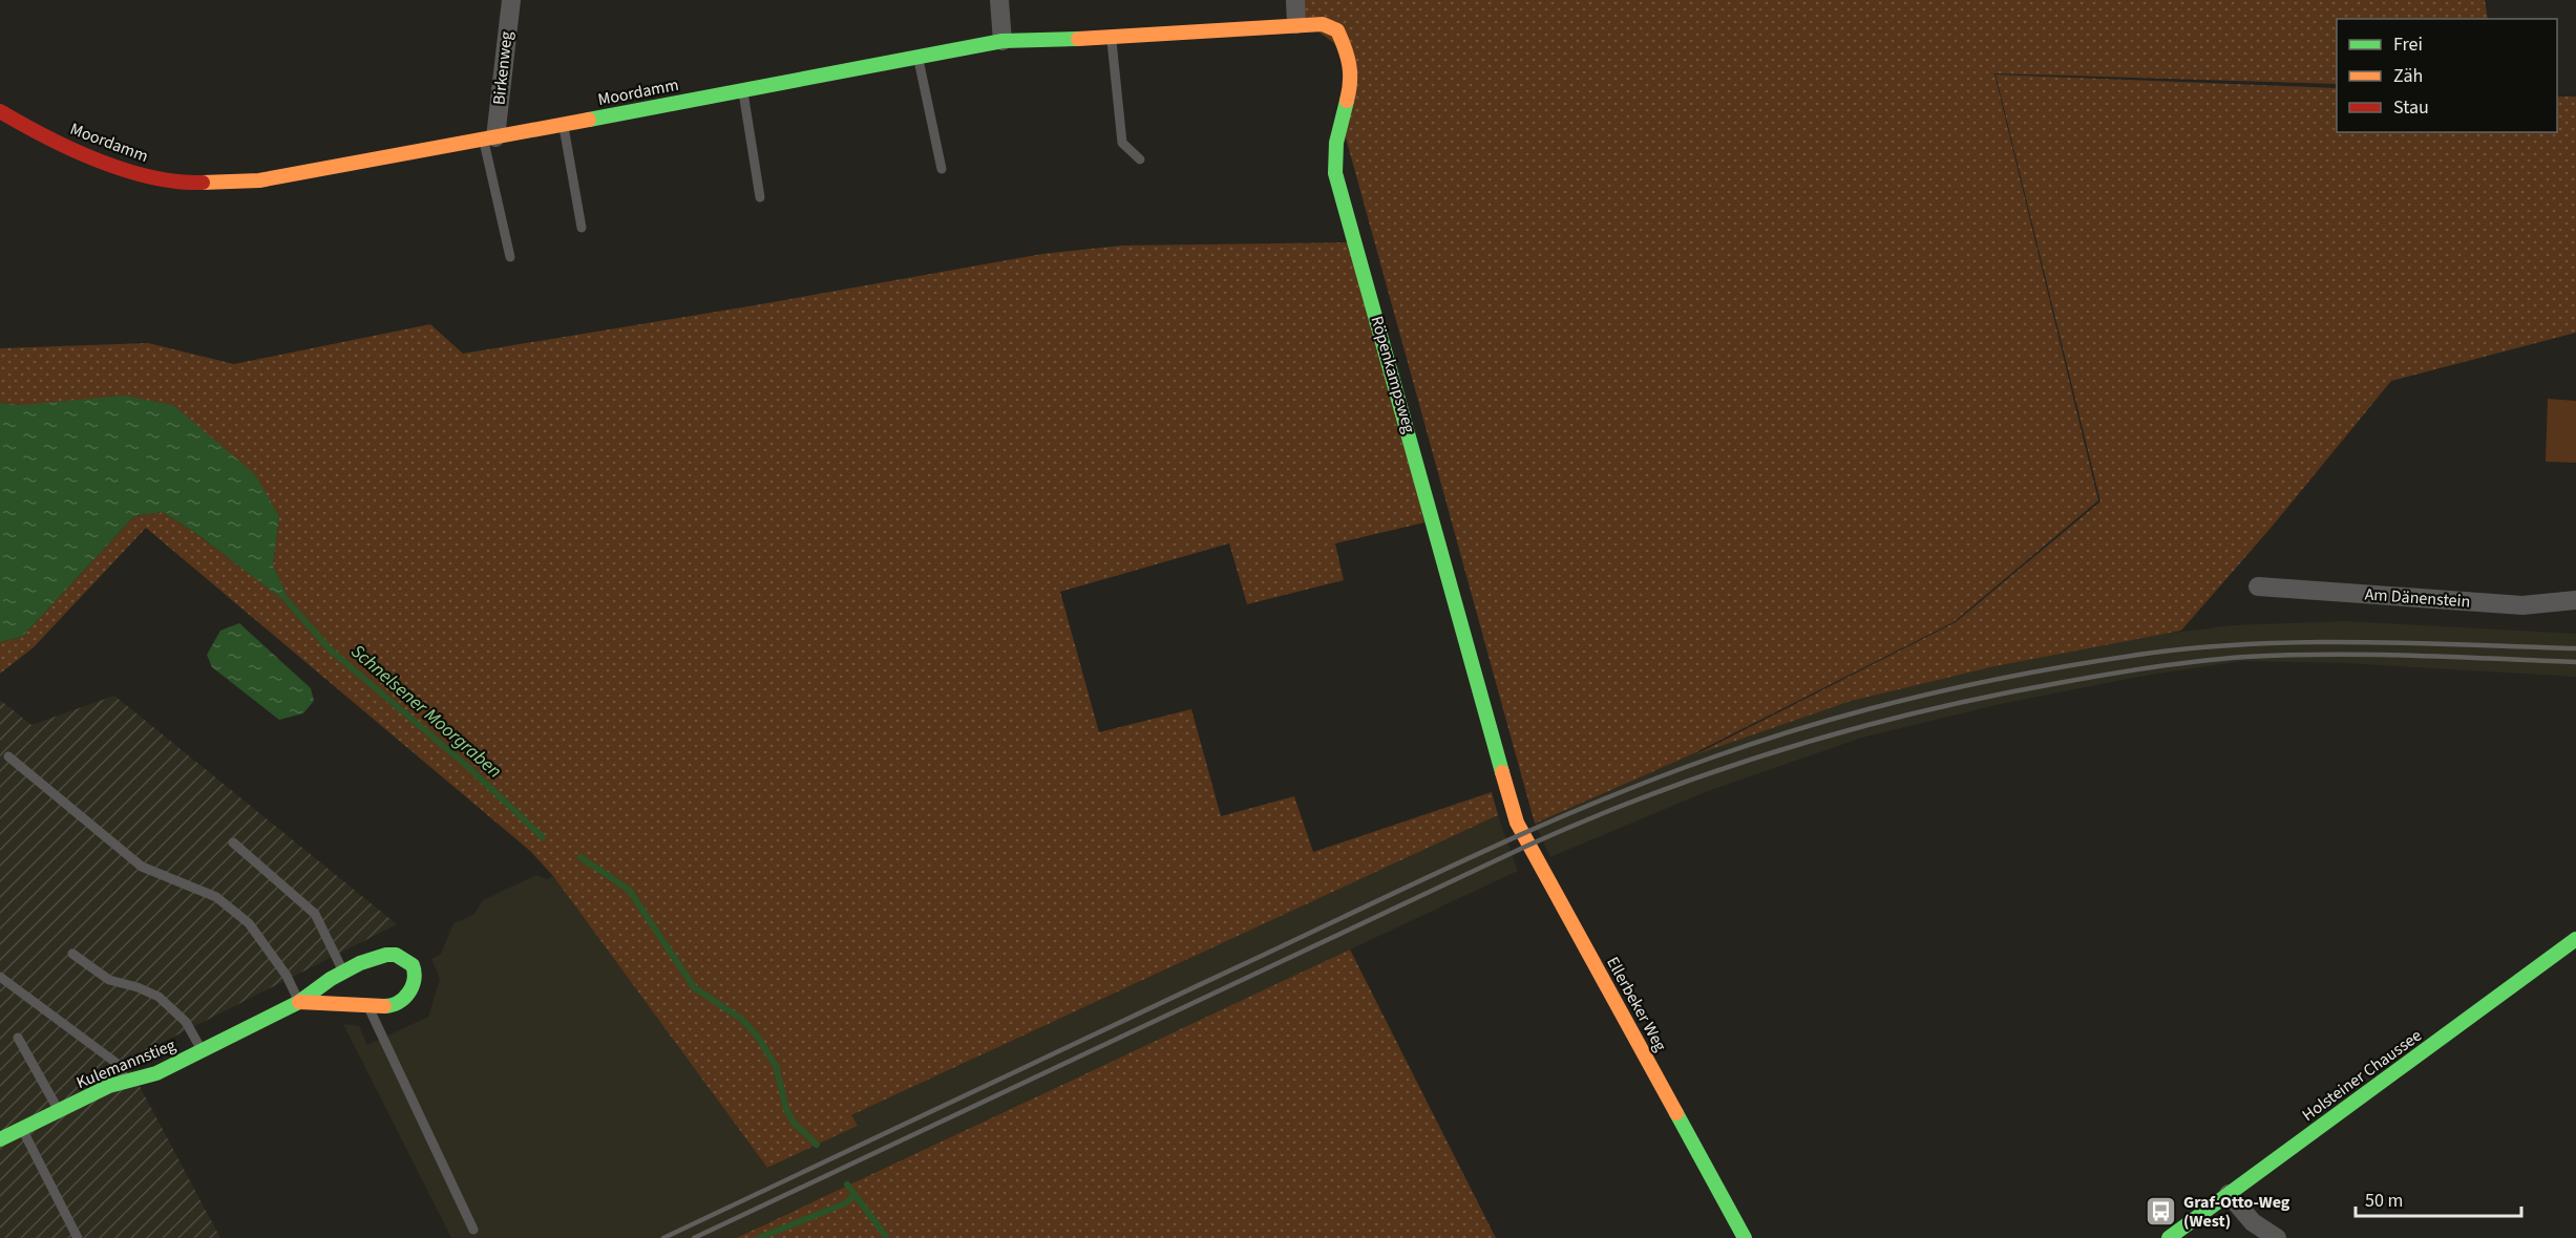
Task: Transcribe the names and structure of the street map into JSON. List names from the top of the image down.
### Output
{
  "streets": {
    "street": [
      "Birkenweg",
      "Moordamm",
      "Röpenkampsweg",
      "Am Dänenstein",
      "Ellerbeker Weg",
      "Kulemannstieg",
      "Holsteiner Chaussee"
    ]
  },
  "crossings": [
    ["Birkenweg", "Moordamm"],
    ["Moordamm", "Röpenkampsweg"],
    ["Röpenkampsweg", "Ellerbeker Weg"]
  ],
  "water": ["Schnelsener Moorgraben"],
  "places": {
    "bus stop": ["Graf-Otto-Weg (West)"]
  },
  "legend": ["Frei", "Zäh", "Stau"],
  "scale_bar": "50 m"
}
